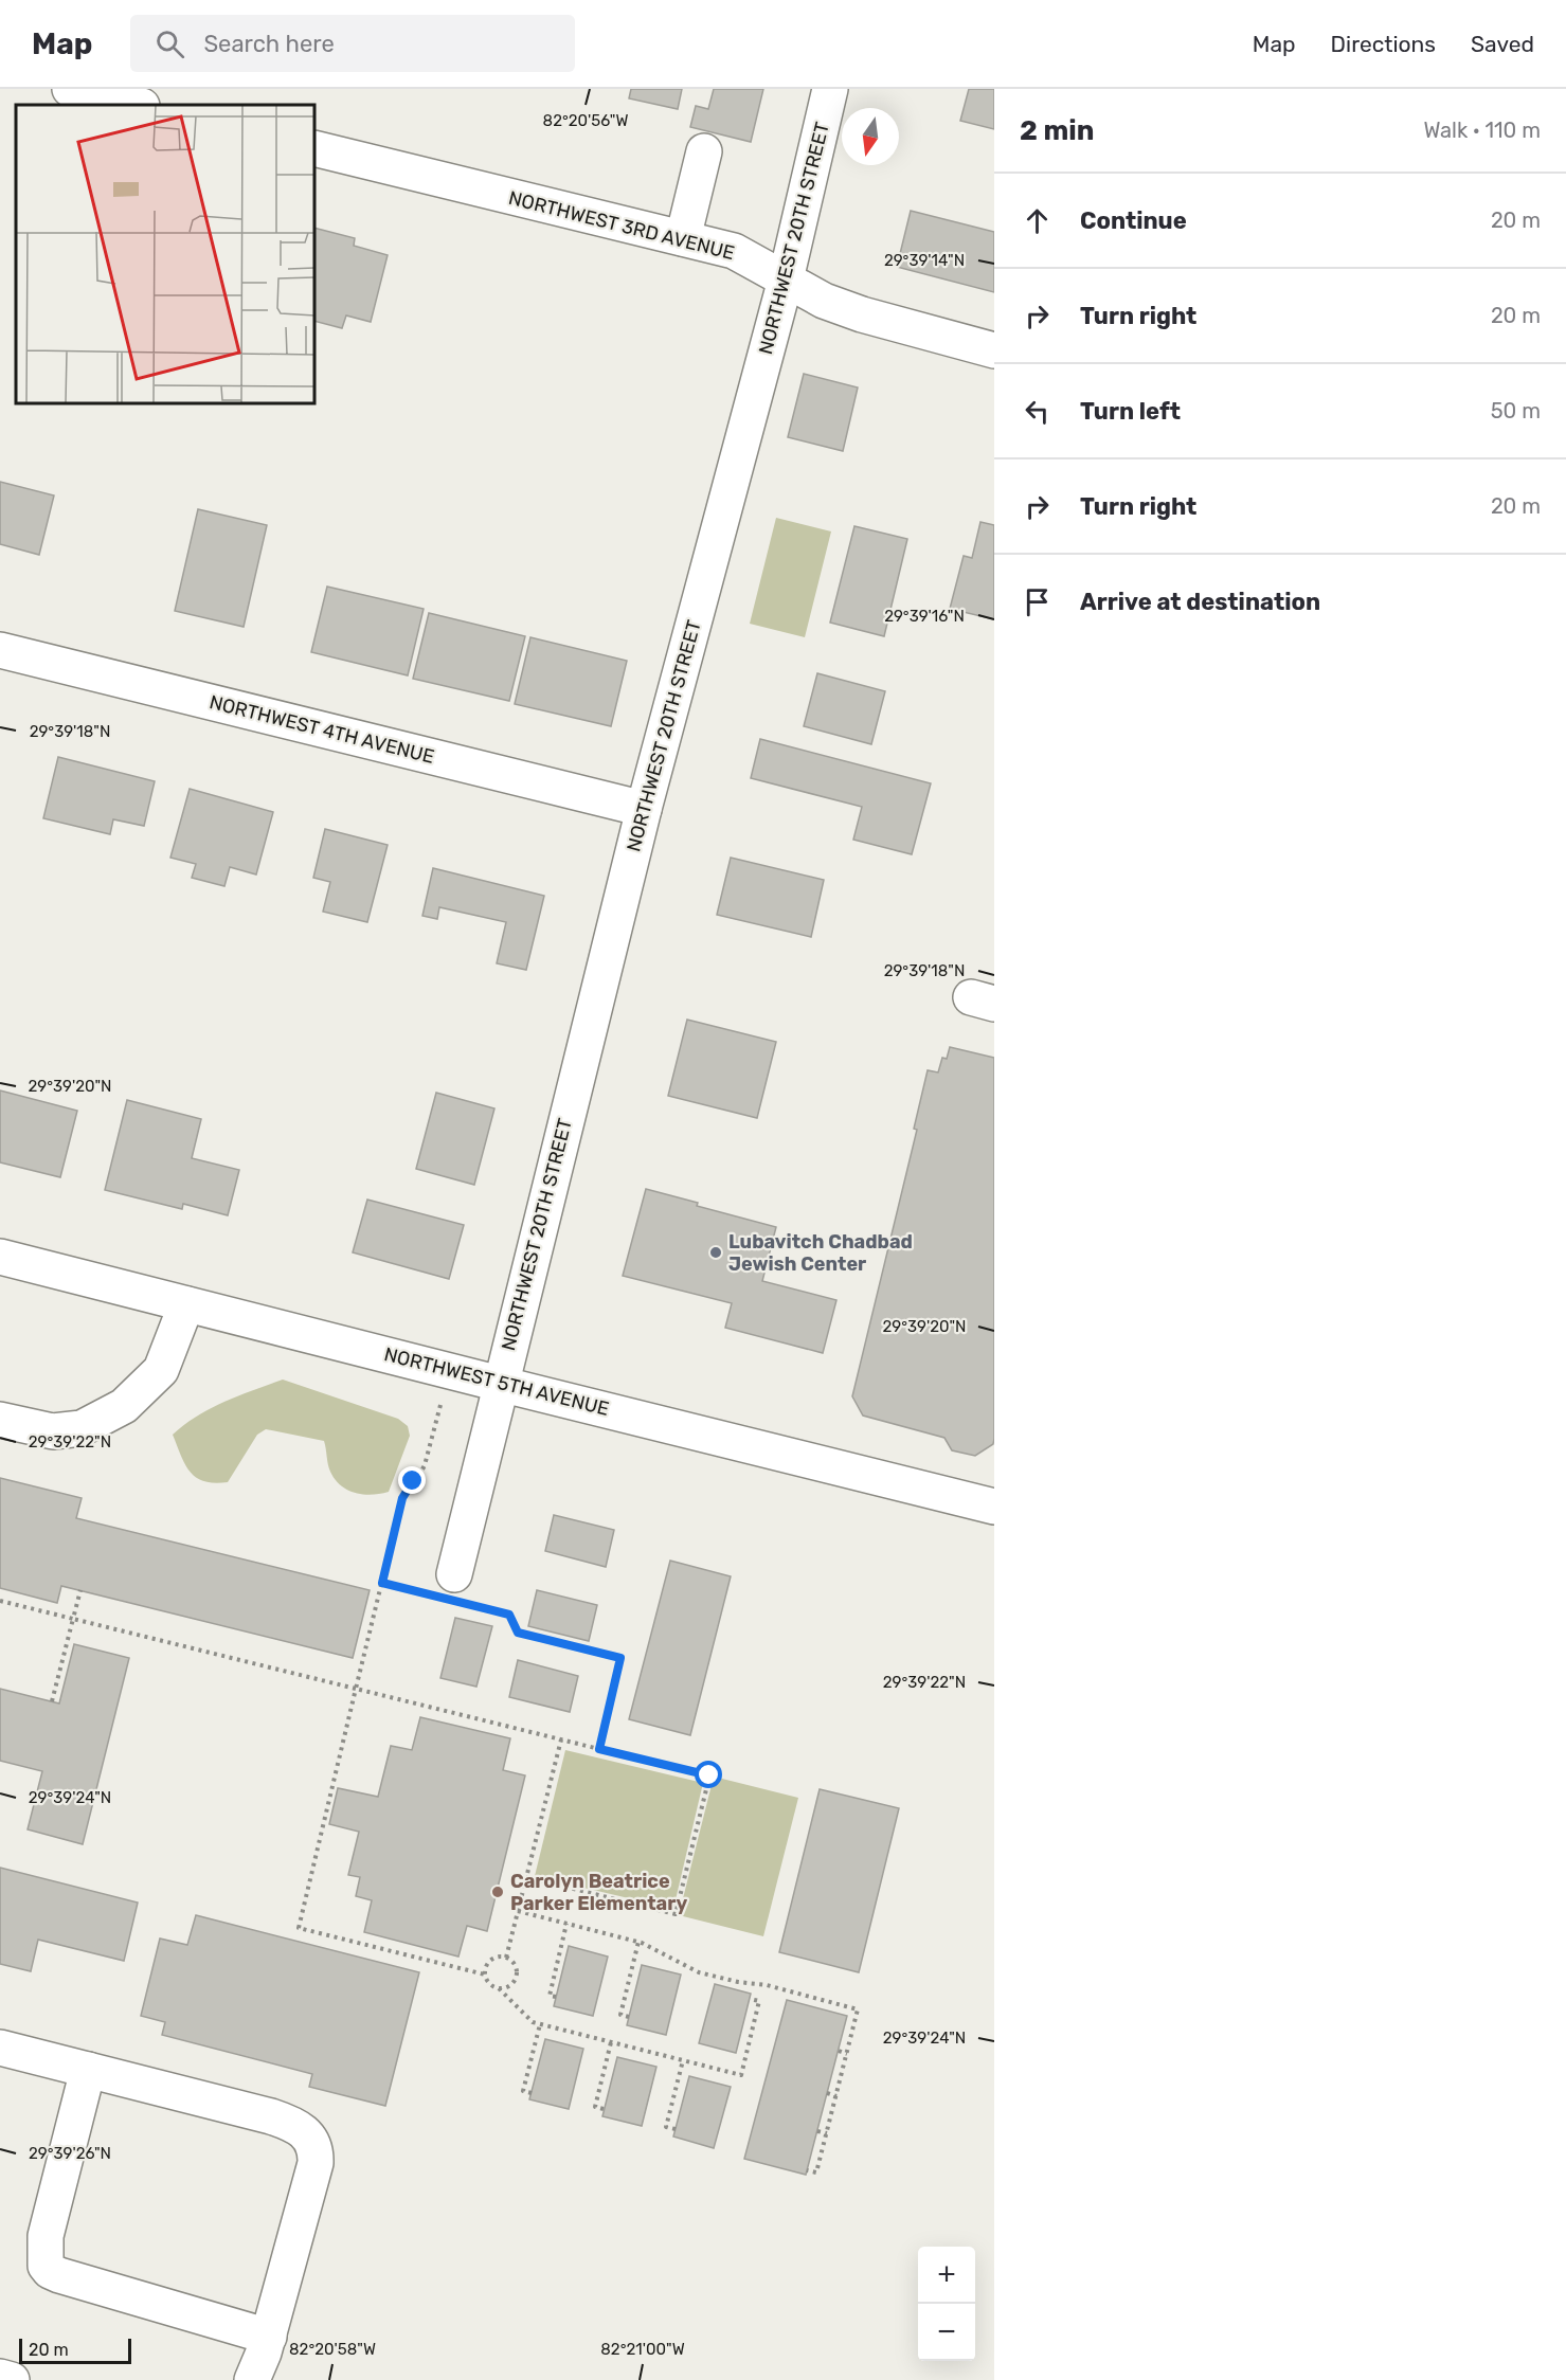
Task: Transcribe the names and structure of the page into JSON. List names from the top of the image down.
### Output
{
  "streets": {
    "street": [
      "NORTHWEST 3RD AVENUE",
      "NORTHWEST 20TH STREET",
      "NORTHWEST 4TH AVENUE",
      "NORTHWEST 5TH AVENUE"
    ]
  },
  "crossings": [
    ["NORTHWEST 3RD AVENUE", "NORTHWEST 20TH STREET"],
    ["NORTHWEST 20TH STREET", "NORTHWEST 4TH AVENUE"],
    ["NORTHWEST 20TH STREET", "NORTHWEST 5TH AVENUE"]
  ],
  "places": ["Lubavitch Chadbad Jewish Center", "Carolyn Beatrice Parker Elementary"],
  "scale_bar": "20 m",
  "north": "bottom",
  "page": {
    "header": "Map",
    "search": "Search here",
    "nav": ["Map", "Directions", "Saved"],
    "heading": ["2 min", "Walk · 110 m"],
    "list": [
      ["Continue", "20 m"],
      ["Turn right", "20 m"],
      ["Turn left", "50 m"],
      ["Turn right", "20 m"],
      "Arrive at destination"
    ],
    "map_buttons": ["+", "−"],
    "scale": "20 m"
  },
  "coordinates": [
    "82°20'56\"W",
    "29°39'14\"N",
    "29°39'16\"N",
    "29°39'18\"N",
    "29°39'20\"N",
    "29°39'22\"N",
    "29°39'24\"N",
    "29°39'26\"N",
    "82°20'58\"W",
    "82°21'00\"W"
  ]
}
